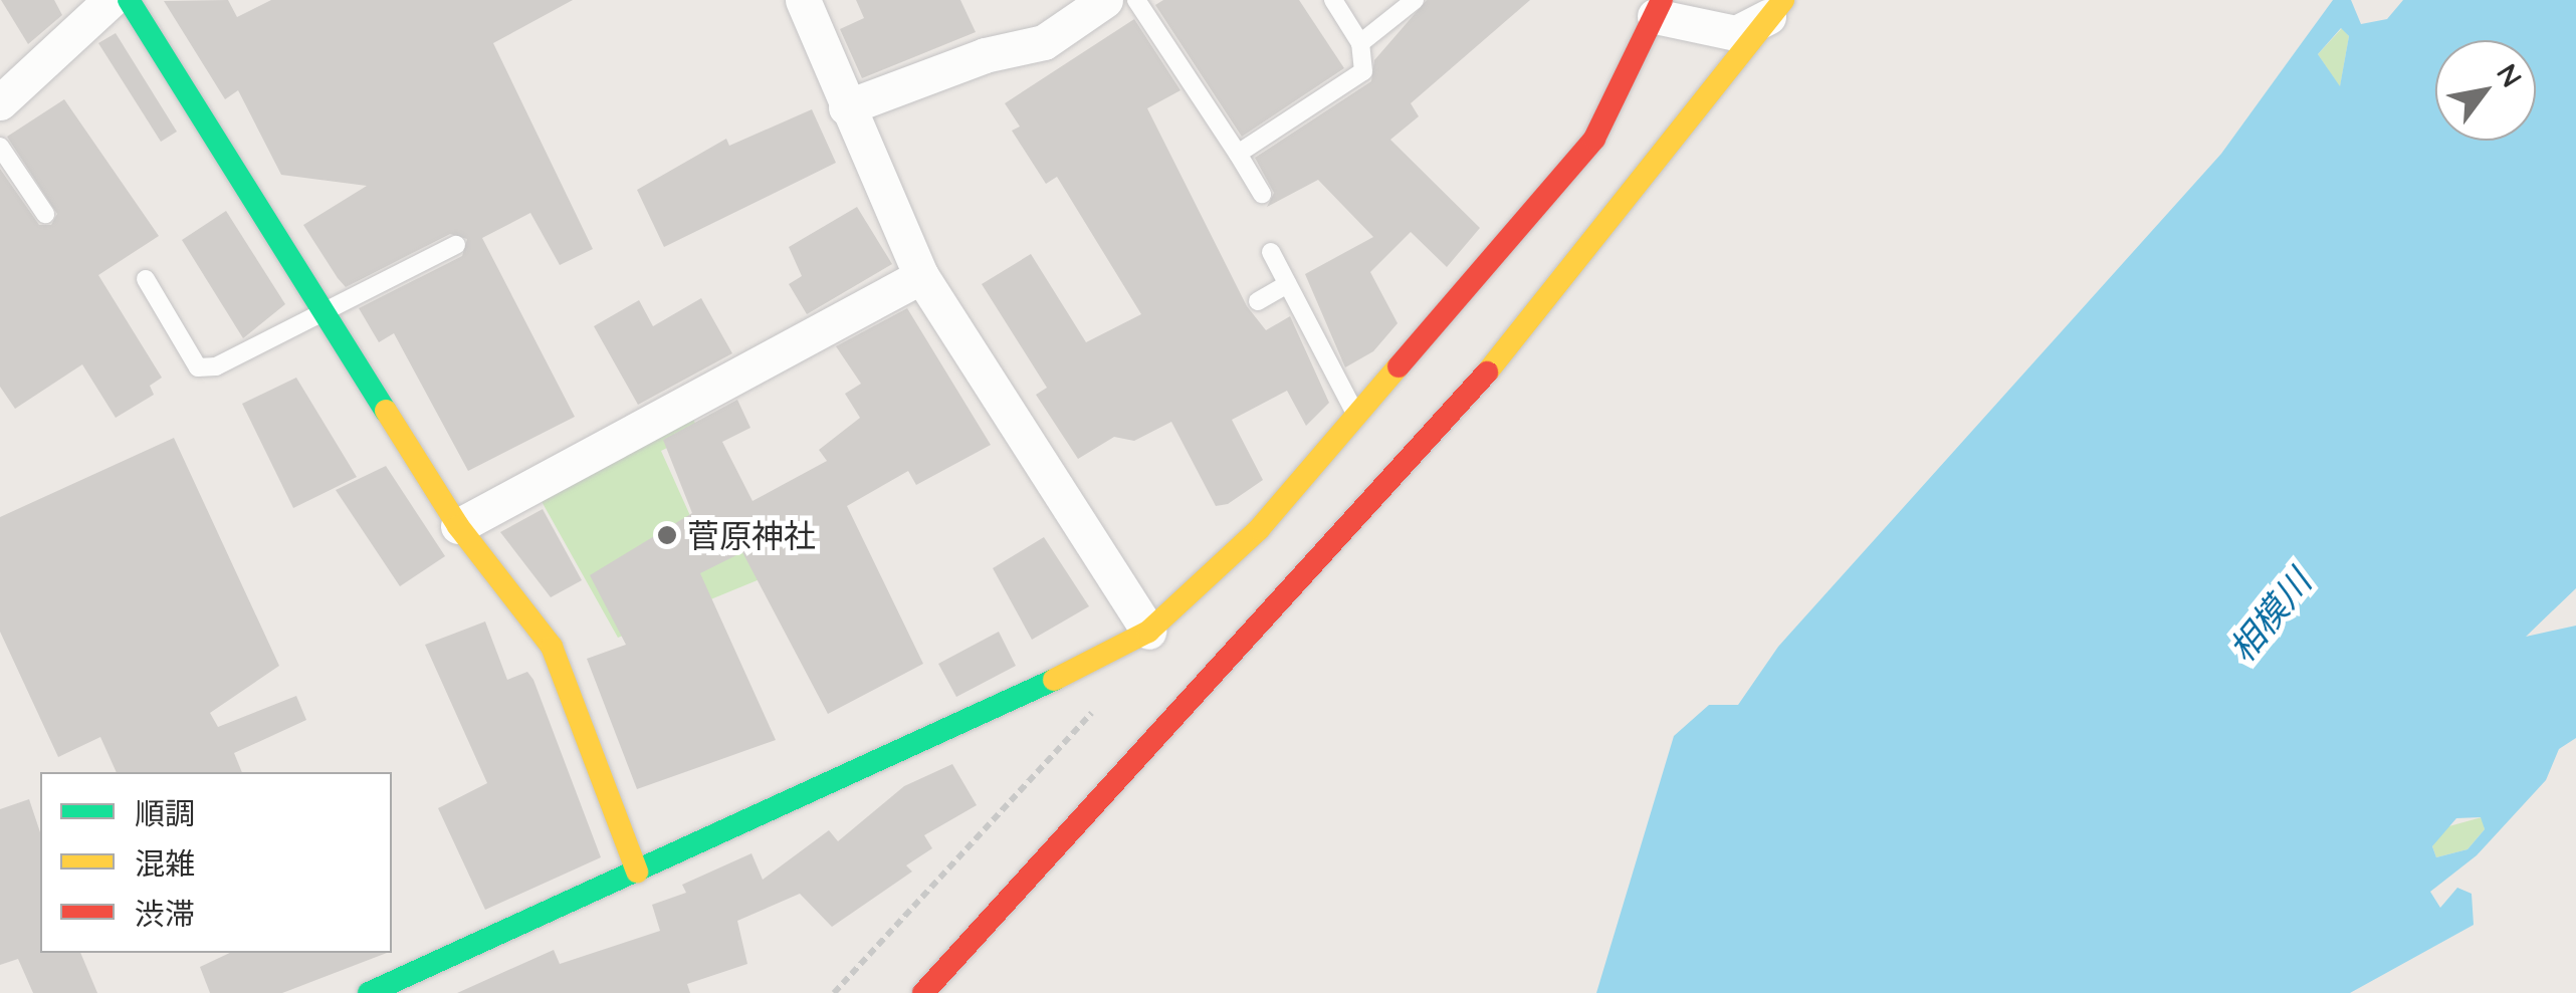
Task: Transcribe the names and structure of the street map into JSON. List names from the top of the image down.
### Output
{
  "water": ["相模川"],
  "places": ["菅原神社"],
  "legend": ["順調", "混雑", "渋滞"],
  "north": "top right"
}
